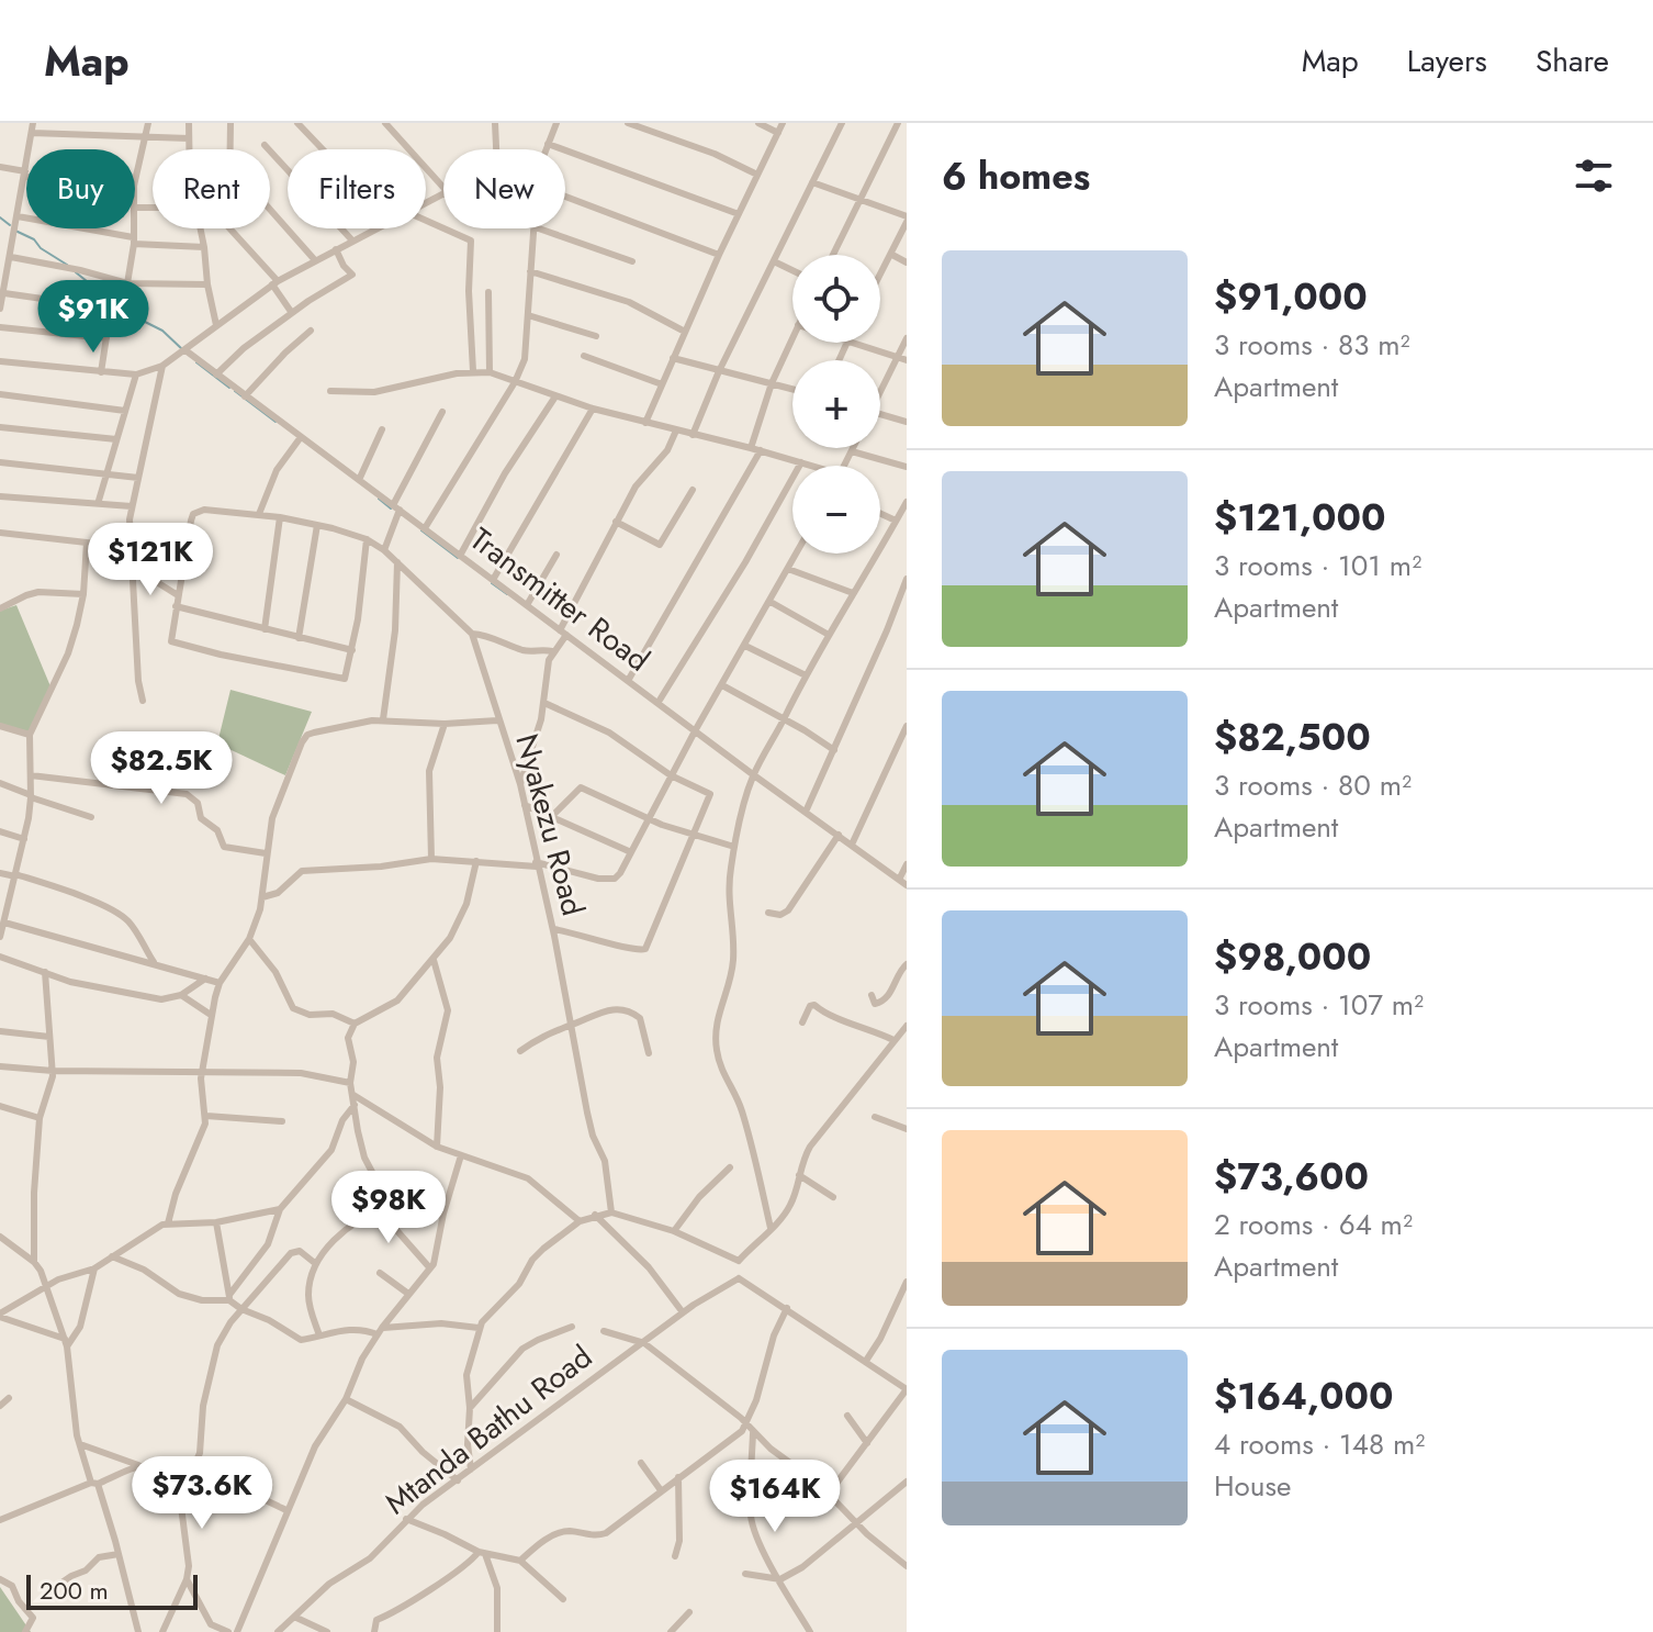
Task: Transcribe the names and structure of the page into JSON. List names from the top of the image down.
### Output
{
  "streets": {
    "street": ["Transmitter Road", "Nyakezu Road", "Mtanda Bathu Road"]
  },
  "scale_bar": "200 m",
  "page": {
    "header": "Map",
    "nav": ["Map", "Layers", "Share"],
    "heading": "6 homes",
    "chip": [
      "Buy",
      "Rent",
      "Filters",
      "New"
    ],
    "list": [
      {
        "name": "$91,000",
        "note": "3 rooms · 83 m² · Apartment"
      },
      {
        "name": "$121,000",
        "note": "3 rooms · 101 m² · Apartment"
      },
      {
        "name": "$82,500",
        "note": "3 rooms · 80 m² · Apartment"
      },
      {
        "name": "$98,000",
        "note": "3 rooms · 107 m² · Apartment"
      },
      {
        "name": "$73,600",
        "note": "2 rooms · 64 m² · Apartment"
      },
      {
        "name": "$164,000",
        "note": "4 rooms · 148 m² · House"
      }
    ],
    "map_buttons": ["+", "−"],
    "price": [
      "$91K",
      "$121K",
      "$82.5K",
      "$98K",
      "$73.6K",
      "$164K"
    ],
    "scale": "200 m"
  }
}
